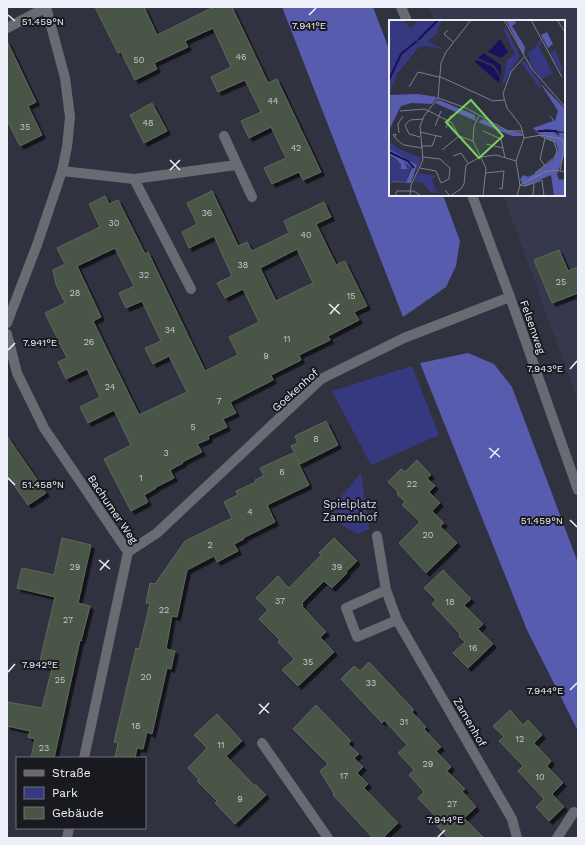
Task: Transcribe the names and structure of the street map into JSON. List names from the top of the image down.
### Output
{
  "streets": {
    "street": [
      "Felsenweg",
      "Goekenhof",
      "Bachumer Weg",
      "Zamenhof"
    ]
  },
  "crossings": [
    ["Felsenweg", "Goekenhof"],
    ["Goekenhof", "Bachumer Weg"]
  ],
  "parks": ["Spielplatz Zamenhof"],
  "house_numbers": [
    "46",
    "50",
    "44",
    "48",
    "35",
    "42",
    "36",
    "30",
    "40",
    "38",
    "32",
    "25",
    "28",
    "15",
    "34",
    "11",
    "26",
    "9",
    "24",
    "7",
    "5",
    "8",
    "3",
    "6",
    "1",
    "22",
    "4",
    "20",
    "2",
    "29",
    "39",
    "37",
    "18",
    "22",
    "27",
    "16",
    "35",
    "20",
    "25",
    "33",
    "31",
    "18",
    "12",
    "11",
    "23",
    "29",
    "17",
    "10",
    "9",
    "27"
  ],
  "legend": ["Straße", "Park", "Gebäude"],
  "coordinates": [
    "51.459°N",
    "7.941°E",
    "7.943°E",
    "51.458°N",
    "7.942°E",
    "7.944°E"
  ]
}
